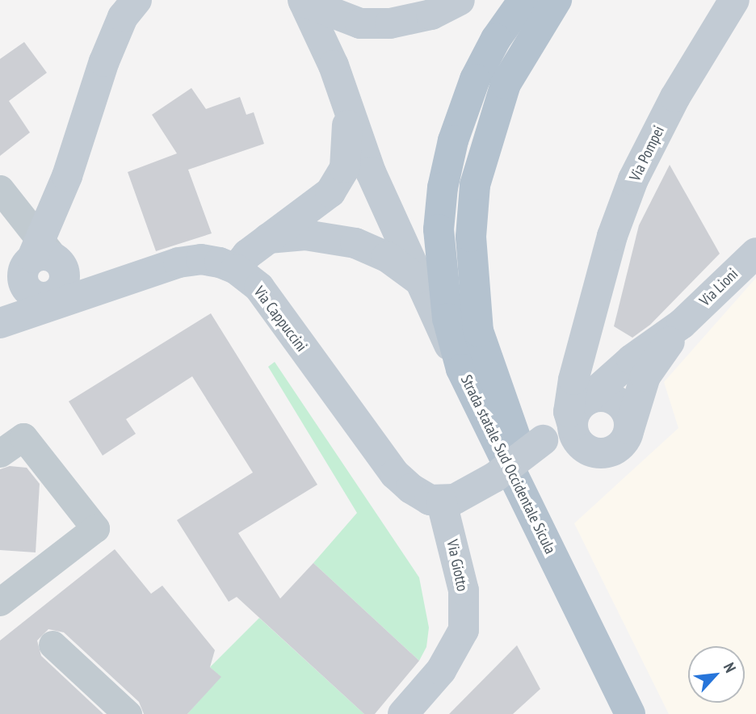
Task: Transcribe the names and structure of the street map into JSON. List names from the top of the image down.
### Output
{
  "streets": {
    "main road": ["Strada statale Sud Occidentale Sicula"],
    "street": [
      "Via Pompei",
      "Via Lioni",
      "Via Cappuccini",
      "Via Giotto"
    ]
  },
  "crossings": [
    ["Via Cappuccini", "Via Giotto"]
  ],
  "north": "top right"
}
